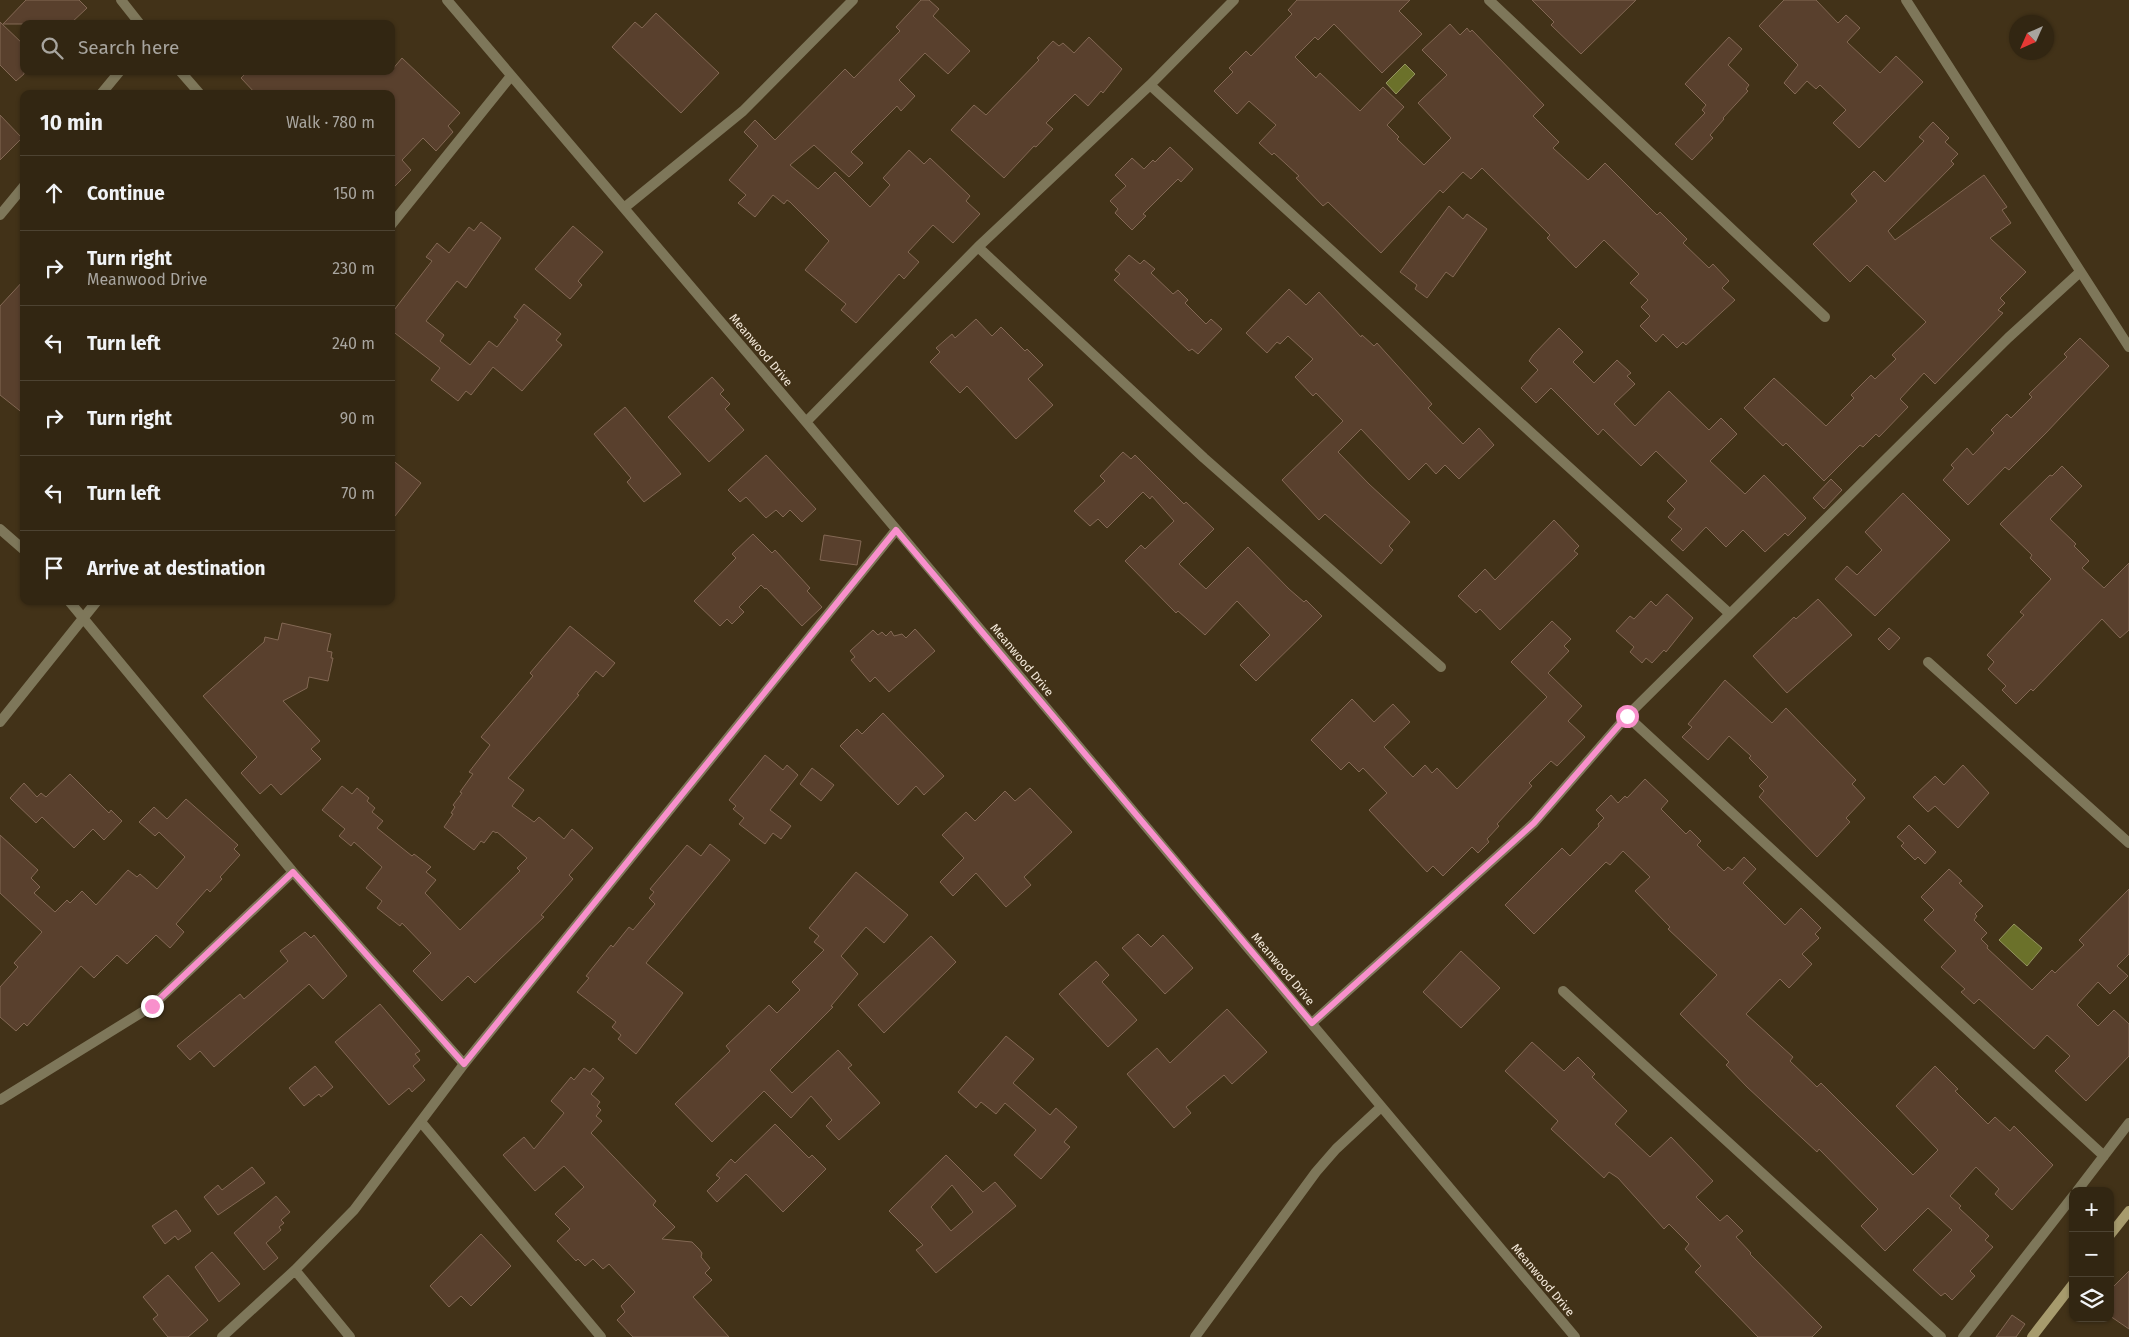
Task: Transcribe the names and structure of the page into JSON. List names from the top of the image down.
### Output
{
  "streets": {
    "street": ["Meanwood Drive"]
  },
  "north": "bottom left",
  "page": {
    "search": "Search here",
    "heading": ["10 min", "Walk · 780 m"],
    "list": [
      ["Continue", "150 m"],
      ["Turn right", "Meanwood Drive", "230 m"],
      ["Turn left", "240 m"],
      ["Turn right", "90 m"],
      ["Turn left", "70 m"],
      "Arrive at destination"
    ],
    "map_buttons": ["+", "−"]
  }
}
